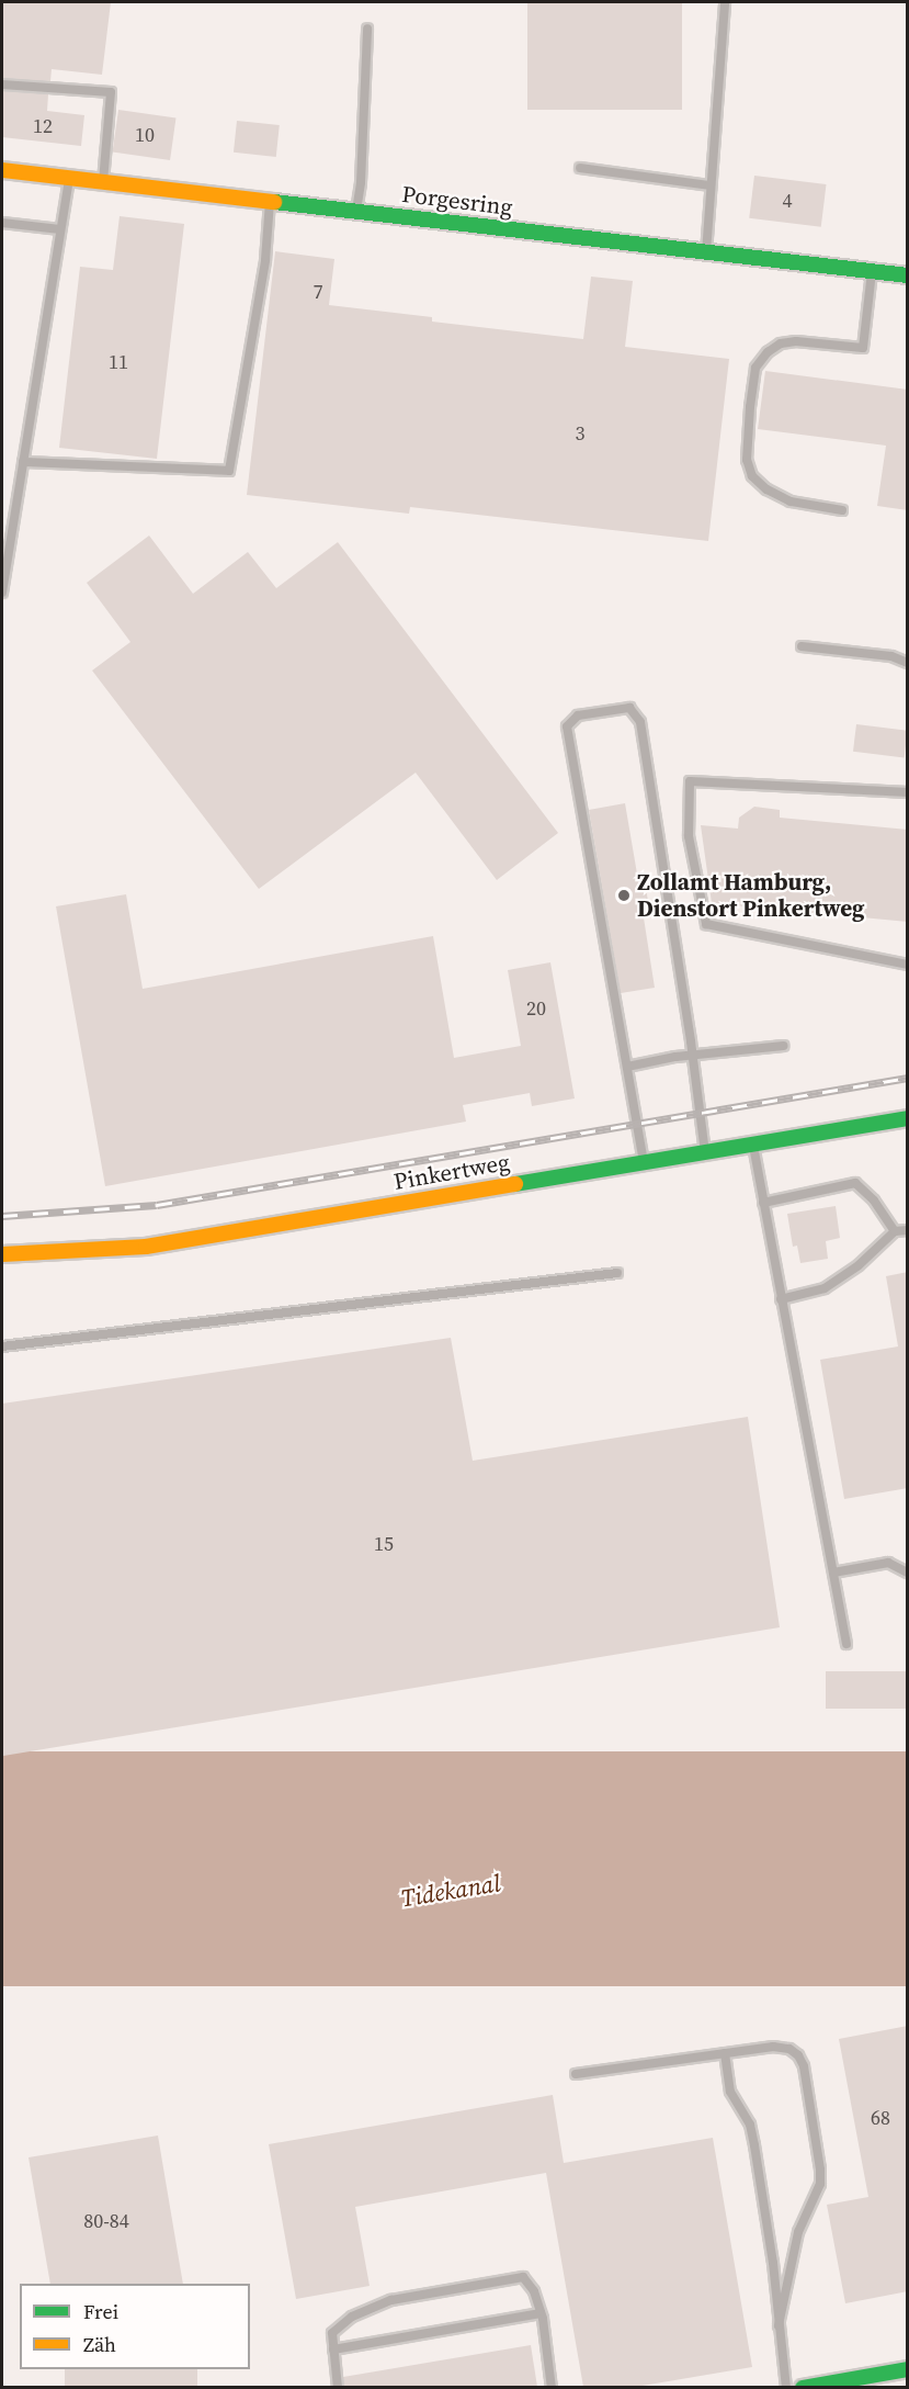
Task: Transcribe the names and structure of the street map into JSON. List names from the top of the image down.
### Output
{
  "streets": {
    "street": ["Porgesring", "Pinkertweg"]
  },
  "water": ["Tidekanal"],
  "places": ["Zollamt Hamburg, Dienstort Pinkertweg"],
  "house_numbers": [
    "12",
    "10",
    "4",
    "7",
    "11",
    "3",
    "20",
    "15",
    "68",
    "80-84"
  ],
  "legend": ["Frei", "Zäh"]
}
